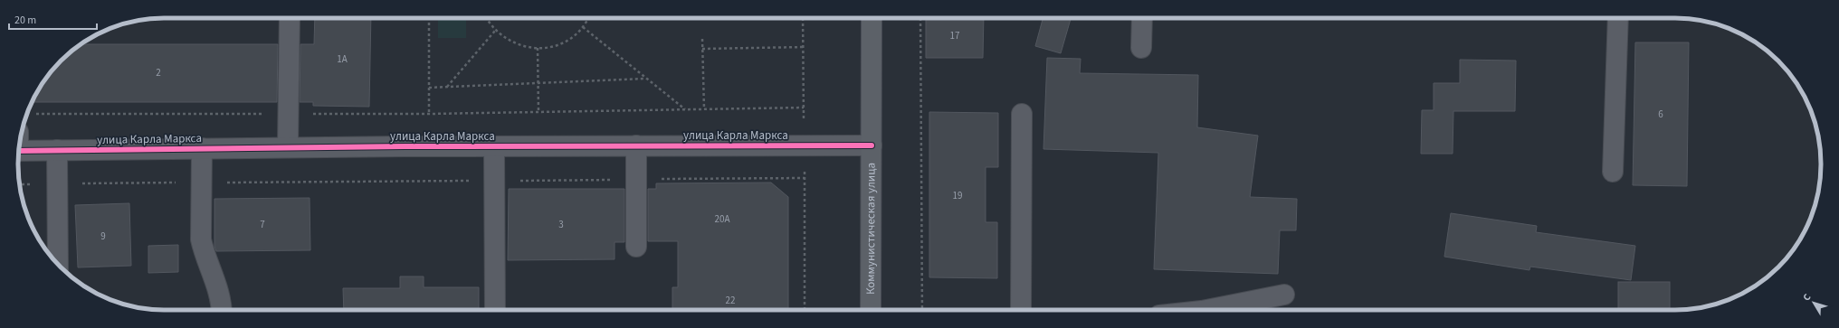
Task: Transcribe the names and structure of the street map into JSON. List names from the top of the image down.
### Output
{
  "streets": {
    "main road": ["Коммунистическая улица"],
    "street": ["улица Карла Маркса"]
  },
  "crossings": [
    ["улица Карла Маркса", "Коммунистическая улица"]
  ],
  "house_numbers": [
    "17",
    "1А",
    "2",
    "6",
    "19",
    "20А",
    "7",
    "3",
    "9",
    "22"
  ],
  "scale_bar": "20 m",
  "north": "top left"
}
